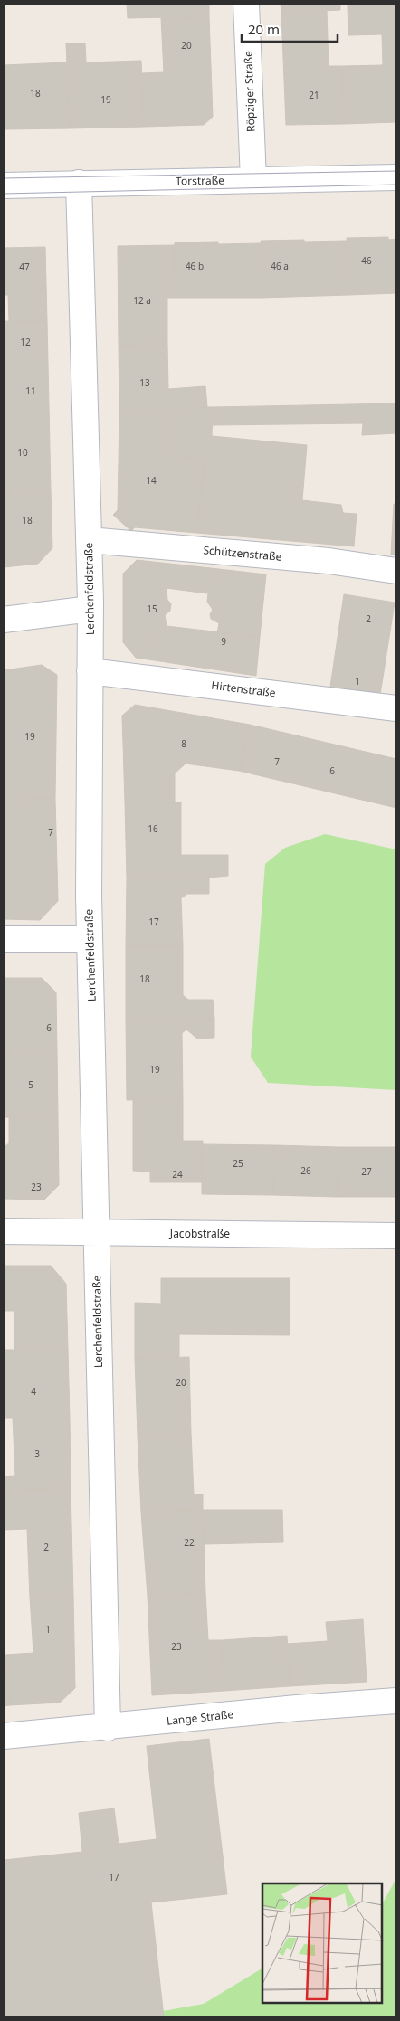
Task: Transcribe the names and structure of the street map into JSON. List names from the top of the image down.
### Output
{
  "streets": {
    "street": [
      "Röpziger Straße",
      "Torstraße",
      "Schützenstraße",
      "Lerchenfeldstraße",
      "Hirtenstraße",
      "Jacobstraße",
      "Lange Straße"
    ]
  },
  "crossings": [
    ["Röpziger Straße", "Torstraße"],
    ["Torstraße", "Lerchenfeldstraße"],
    ["Schützenstraße", "Lerchenfeldstraße"],
    ["Lerchenfeldstraße", "Hirtenstraße"],
    ["Lerchenfeldstraße", "Jacobstraße"],
    ["Lerchenfeldstraße", "Lange Straße"]
  ],
  "house_numbers": [
    "20",
    "18",
    "21",
    "19",
    "46",
    "46 b",
    "46 a",
    "47",
    "12 a",
    "12",
    "13",
    "11",
    "10",
    "14",
    "18",
    "15",
    "2",
    "9",
    "1",
    "19",
    "8",
    "7",
    "6",
    "16",
    "7",
    "17",
    "18",
    "6",
    "19",
    "5",
    "25",
    "26",
    "27",
    "24",
    "23",
    "20",
    "4",
    "3",
    "22",
    "2",
    "1",
    "23",
    "17"
  ],
  "scale_bar": "20 m"
}
